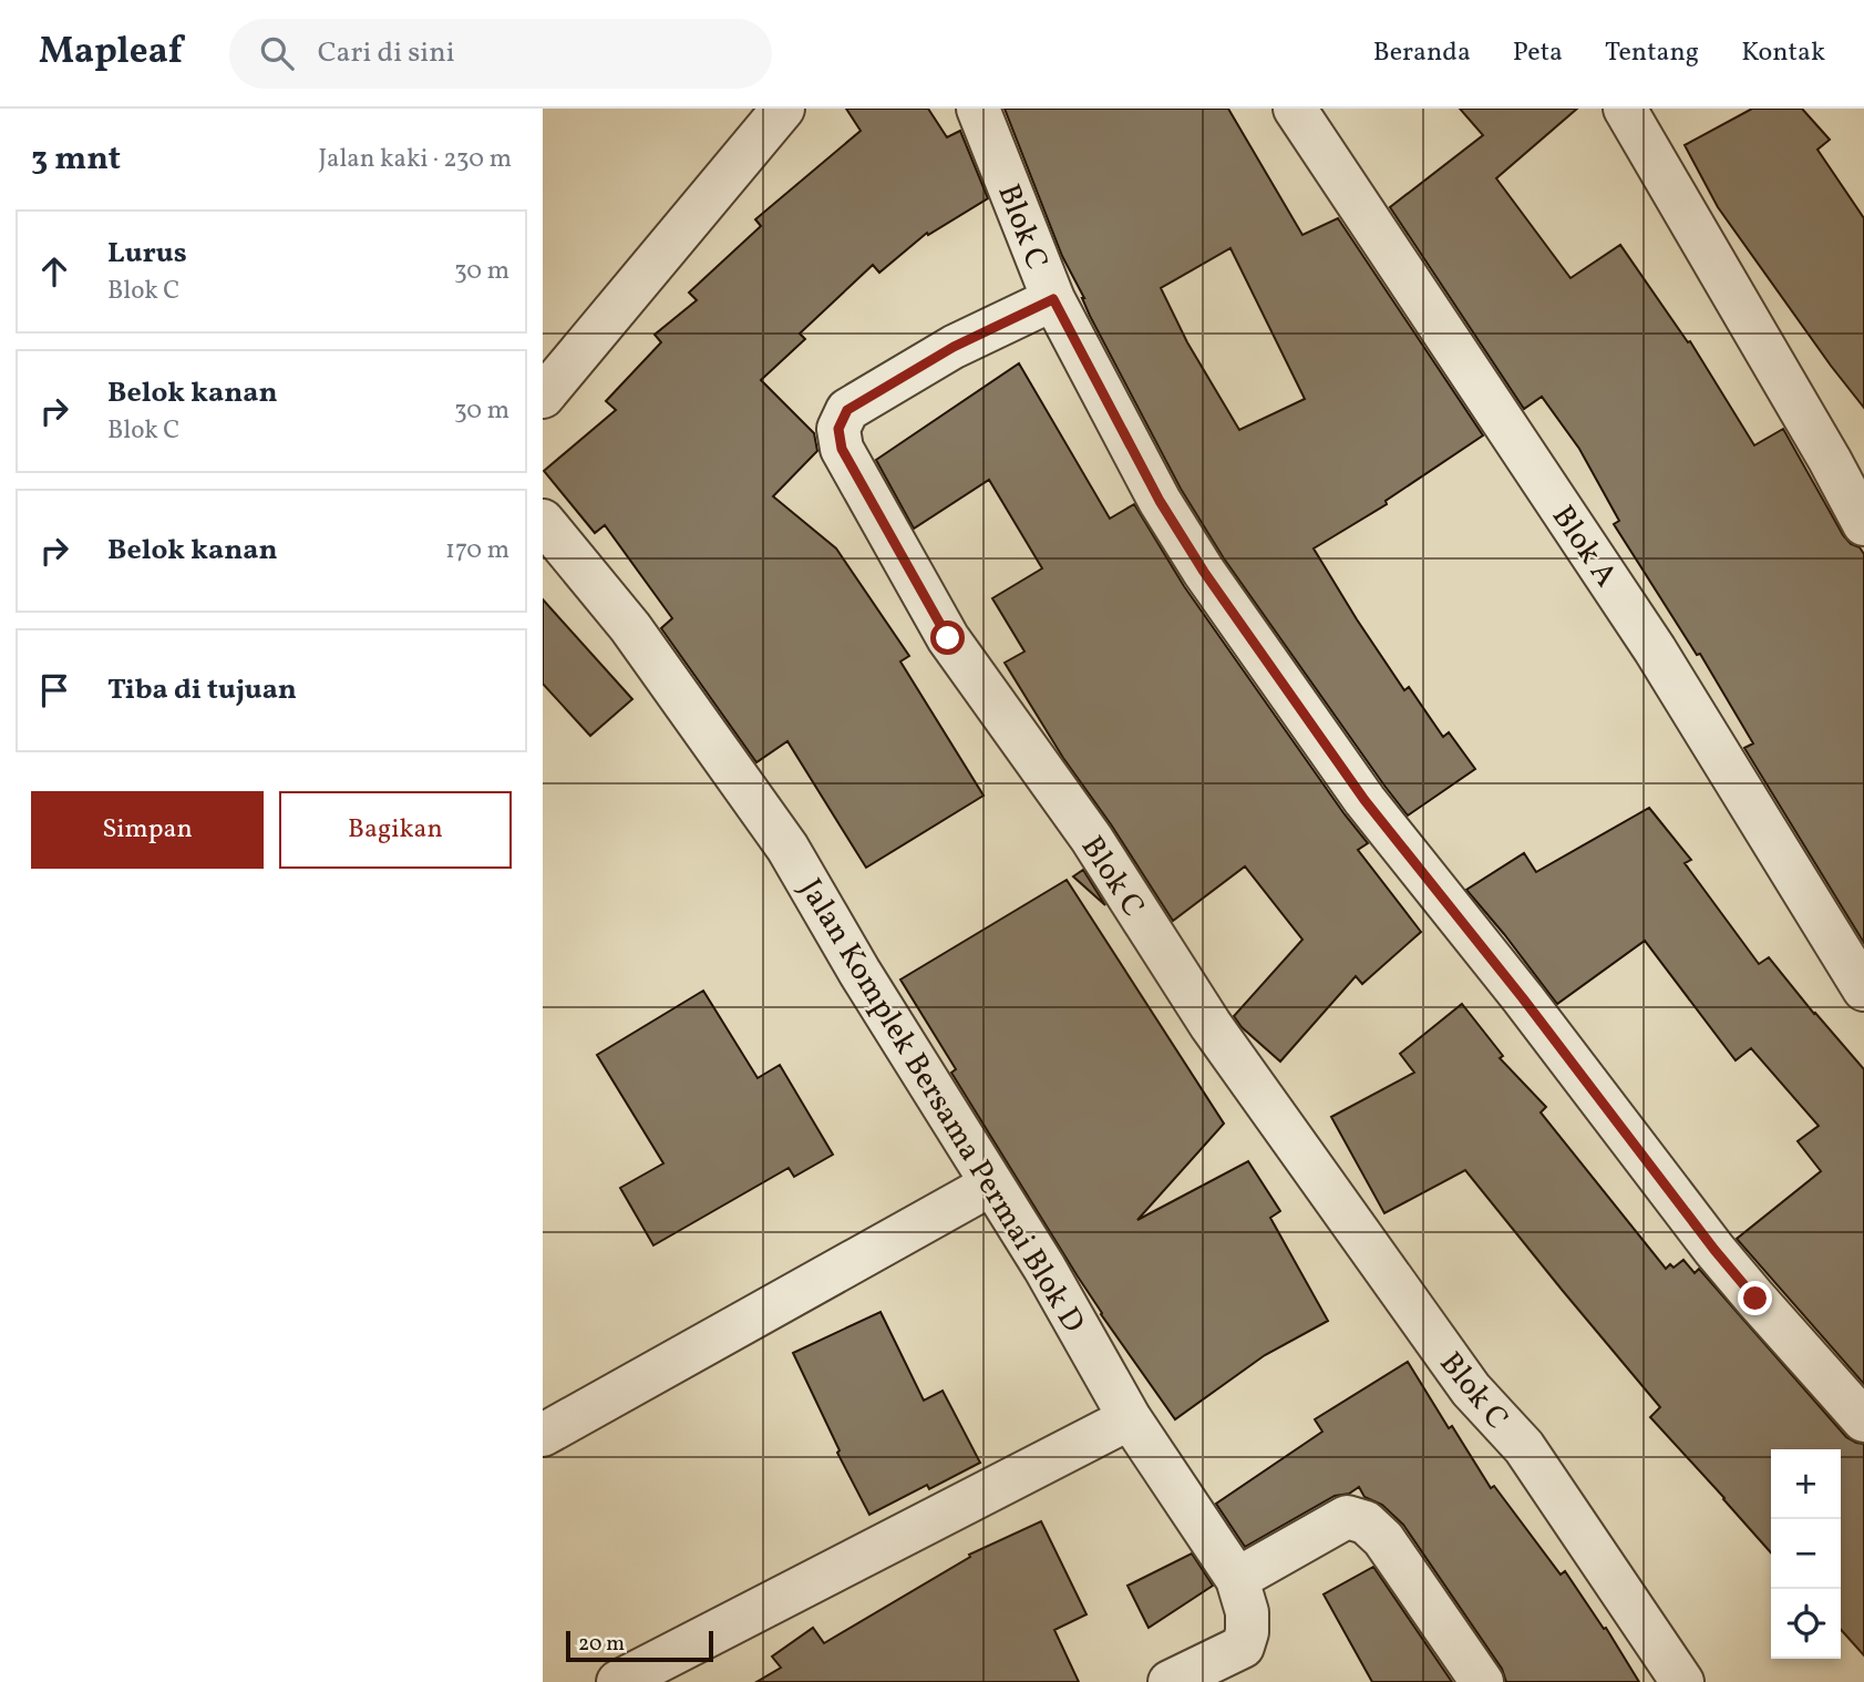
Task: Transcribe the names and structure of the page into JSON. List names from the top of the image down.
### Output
{
  "streets": {
    "street": ["Blok C", "Blok A", "Jalan Komplek Bersama Permai Blok D"]
  },
  "scale_bar": "20 m",
  "page": {
    "header": "Mapleaf",
    "search": "Cari di sini",
    "nav": [
      "Beranda",
      "Peta",
      "Tentang",
      "Kontak"
    ],
    "heading": ["3 mnt", "Jalan kaki · 230 m"],
    "list": [
      ["Lurus", "Blok C", "30 m"],
      ["Belok kanan", "Blok C", "30 m"],
      ["Belok kanan", "170 m"],
      "Tiba di tujuan"
    ],
    "buttons": ["Simpan", "Bagikan"],
    "map_buttons": ["+", "−"],
    "scale": "20 m"
  }
}
